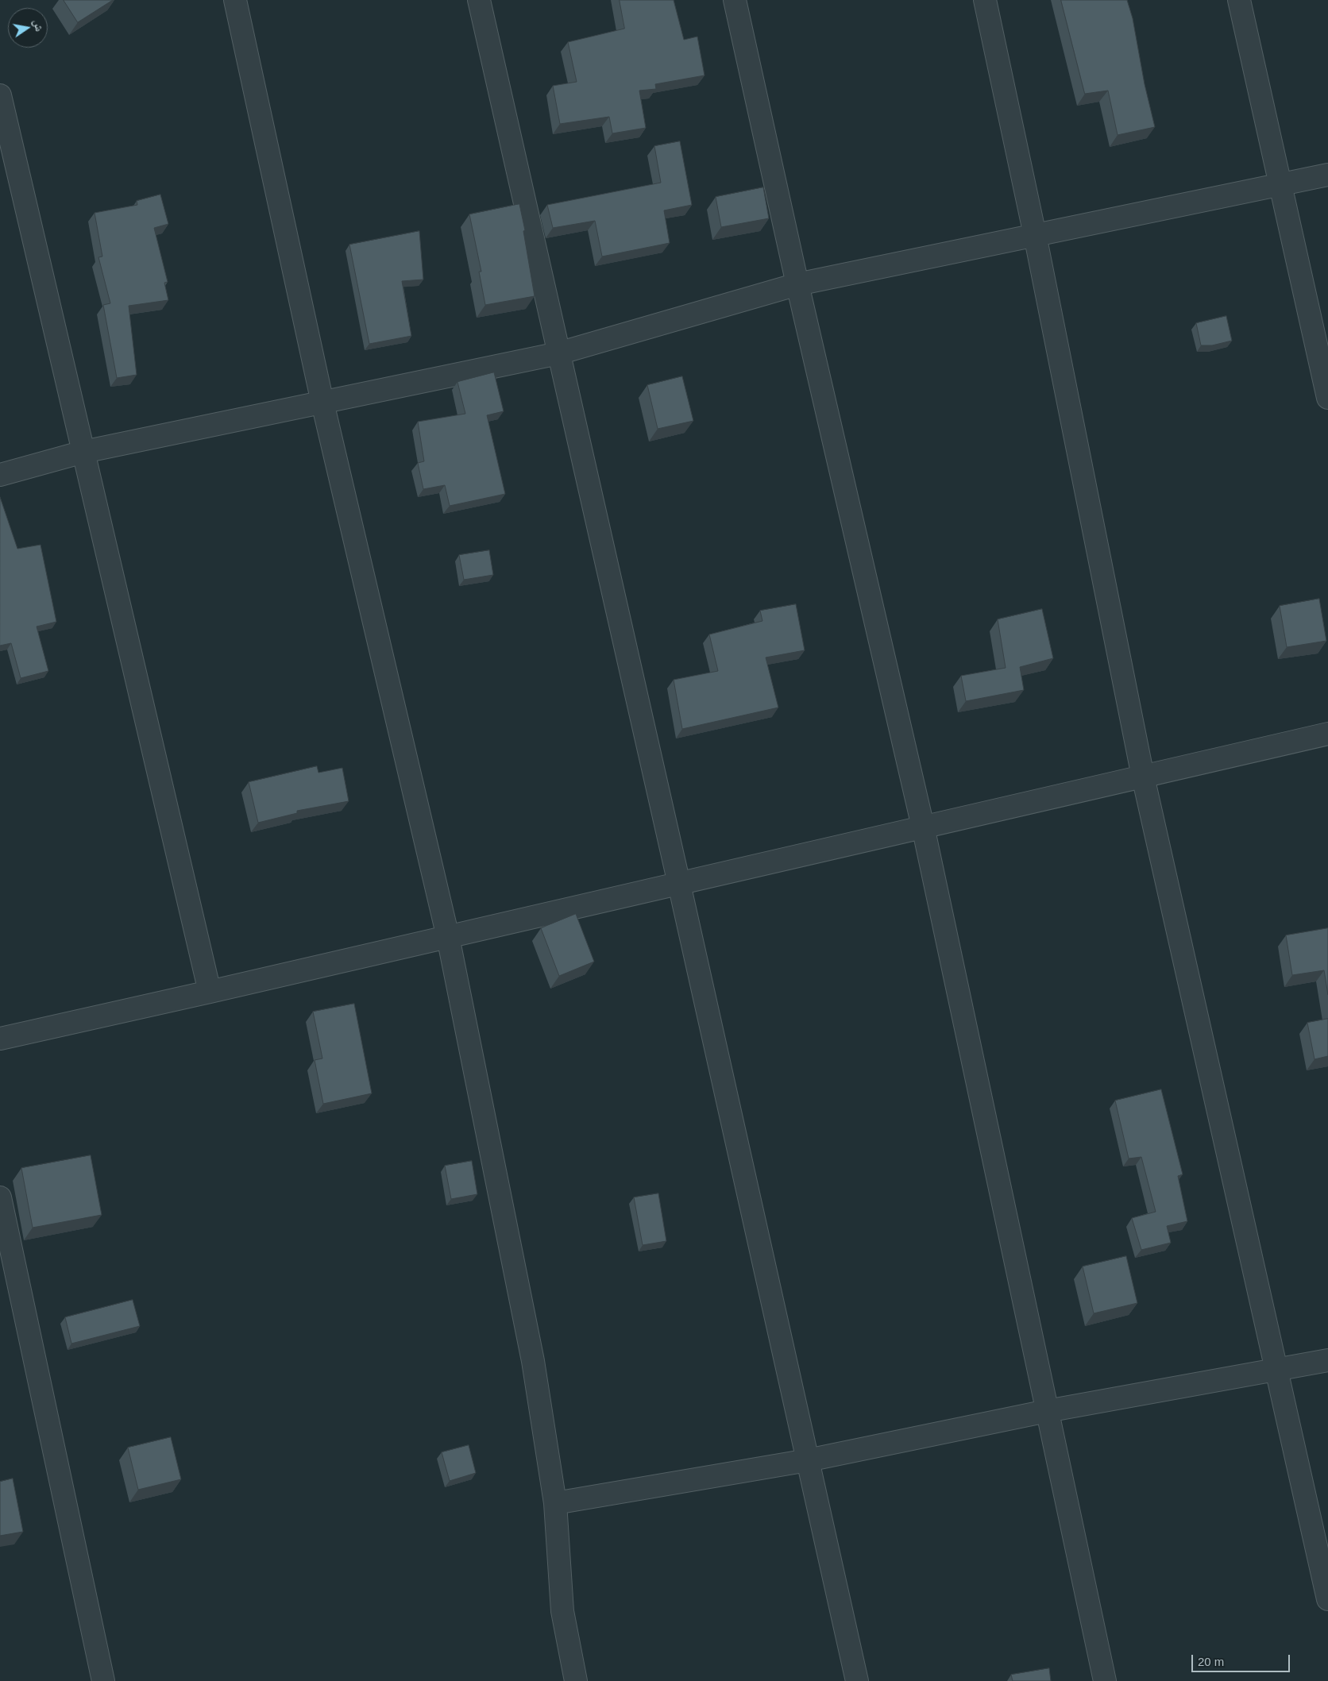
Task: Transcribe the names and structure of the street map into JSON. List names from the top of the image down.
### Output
{
  "scale_bar": "20 m",
  "north": "right"
}
